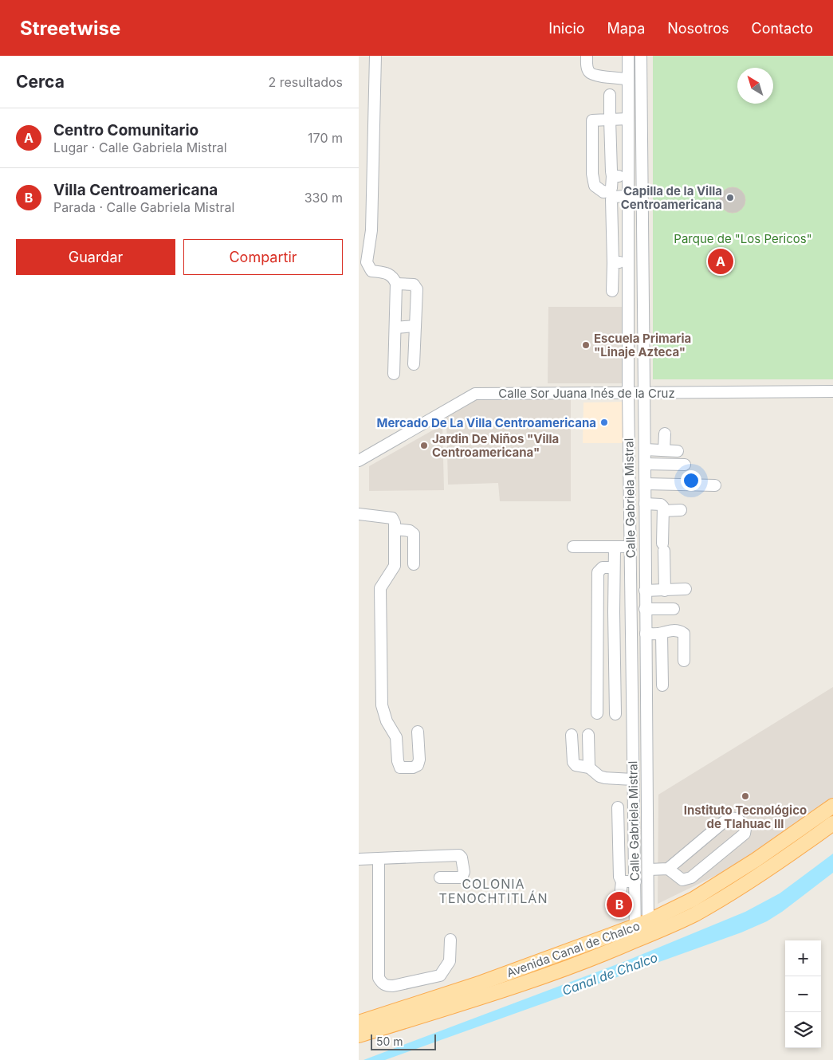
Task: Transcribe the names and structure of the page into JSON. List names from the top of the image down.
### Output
{
  "streets": {
    "main road": ["Avenida Canal de Chalco"],
    "street": ["Calle Sor Juana Inés de la Cruz", "Calle Gabriela Mistral"]
  },
  "crossings": [
    ["Calle Sor Juana Inés de la Cruz", "Calle Gabriela Mistral"],
    ["Calle Gabriela Mistral", "Avenida Canal de Chalco"]
  ],
  "districts": ["COLONIA TENOCHTITLÁN"],
  "water": ["Canal de Chalco"],
  "parks": ["Parque de \"Los Pericos\""],
  "places": [
    "Capilla de la Villa Centroamericana",
    "Escuela Primaria \"Linaje Azteca\"",
    "Mercado De La Villa Centroamericana",
    "Jardin De Niños \"Villa Centroamericana\"",
    "Instituto Tecnológico de Tlahuac III"
  ],
  "scale_bar": "50 m",
  "north": "top left",
  "page": {
    "header": "Streetwise",
    "nav": [
      "Inicio",
      "Mapa",
      "Nosotros",
      "Contacto"
    ],
    "heading": ["Cerca", "2 resultados"],
    "list": [
      {
        "mark": "A",
        "name": "Centro Comunitario",
        "note": "Lugar · Calle Gabriela Mistral",
        "value": "170 m"
      },
      {
        "mark": "B",
        "name": "Villa Centroamericana",
        "note": "Parada · Calle Gabriela Mistral",
        "value": "330 m"
      }
    ],
    "buttons": ["Guardar", "Compartir"],
    "pins": ["A", "B"],
    "map_buttons": ["+", "−"],
    "scale": "50 m"
  }
}
